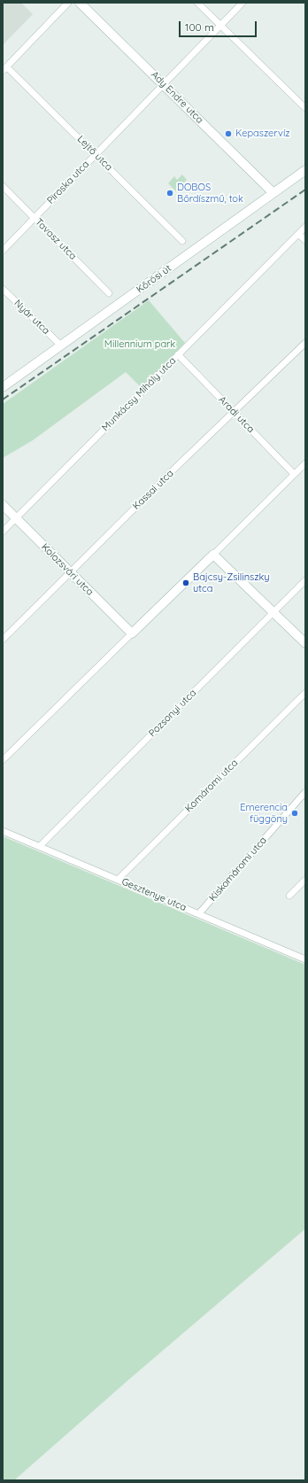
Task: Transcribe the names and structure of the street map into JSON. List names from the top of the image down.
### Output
{
  "streets": {
    "street": [
      "Ady Endre utca",
      "Lejtő utca",
      "Piroska utca",
      "Tavasz utca",
      "Kőrösi út",
      "Nyár utca",
      "Munkácsy Mihály utca",
      "Aradi utca",
      "Kassai utca",
      "Kolozsvári utca",
      "Pozsonyi utca",
      "Komáromi utca",
      "Kiskomáromi utca",
      "Gesztenye utca"
    ]
  },
  "crossings": [
    ["Ady Endre utca", "Piroska utca"],
    ["Ady Endre utca", "Kőrösi út"],
    ["Lejtő utca", "Piroska utca"],
    ["Piroska utca", "Tavasz utca"],
    ["Kőrösi út", "Nyár utca"],
    ["Munkácsy Mihály utca", "Aradi utca"],
    ["Munkácsy Mihály utca", "Kolozsvári utca"],
    ["Aradi utca", "Kassai utca"],
    ["Kassai utca", "Kolozsvári utca"],
    ["Pozsonyi utca", "Gesztenye utca"],
    ["Komáromi utca", "Gesztenye utca"],
    ["Kiskomáromi utca", "Gesztenye utca"]
  ],
  "parks": ["Millennium park"],
  "places": [
    "Kepaszervíz",
    "DOBOS Bőrdíszmű, tok",
    "Bajcsy-Zsilinszky utca",
    "Emerencia függöny"
  ],
  "scale_bar": "100 m"
}
